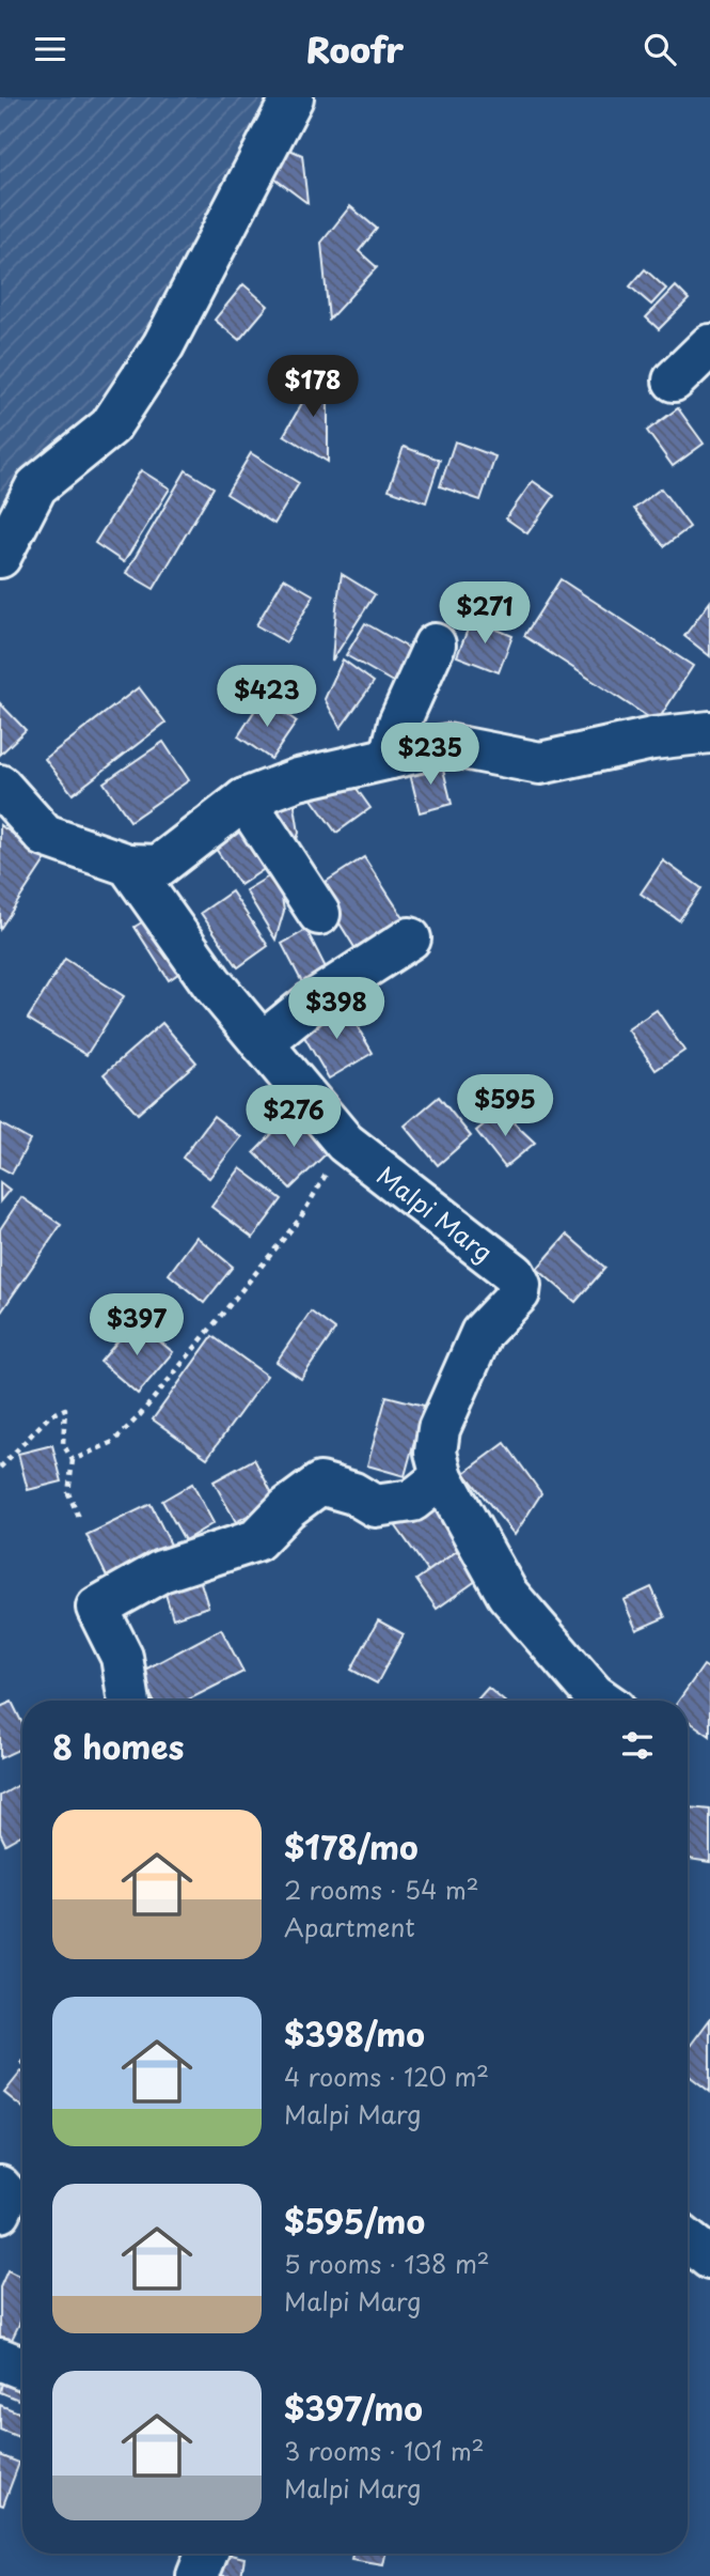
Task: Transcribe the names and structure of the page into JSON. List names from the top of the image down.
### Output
{
  "streets": {
    "street": ["Malpi Marg"]
  },
  "page": {
    "header": "Roofr",
    "price": [
      "$178",
      "$271",
      "$423",
      "$235",
      "$398",
      "$595",
      "$276",
      "$397"
    ],
    "heading": "8 homes",
    "list": [
      {
        "name": "$178/mo",
        "note": "2 rooms · 54 m² · Apartment"
      },
      {
        "name": "$398/mo",
        "note": "4 rooms · 120 m² · Malpi Marg"
      },
      {
        "name": "$595/mo",
        "note": "5 rooms · 138 m² · Malpi Marg"
      },
      {
        "name": "$397/mo",
        "note": "3 rooms · 101 m² · Malpi Marg"
      }
    ]
  }
}
